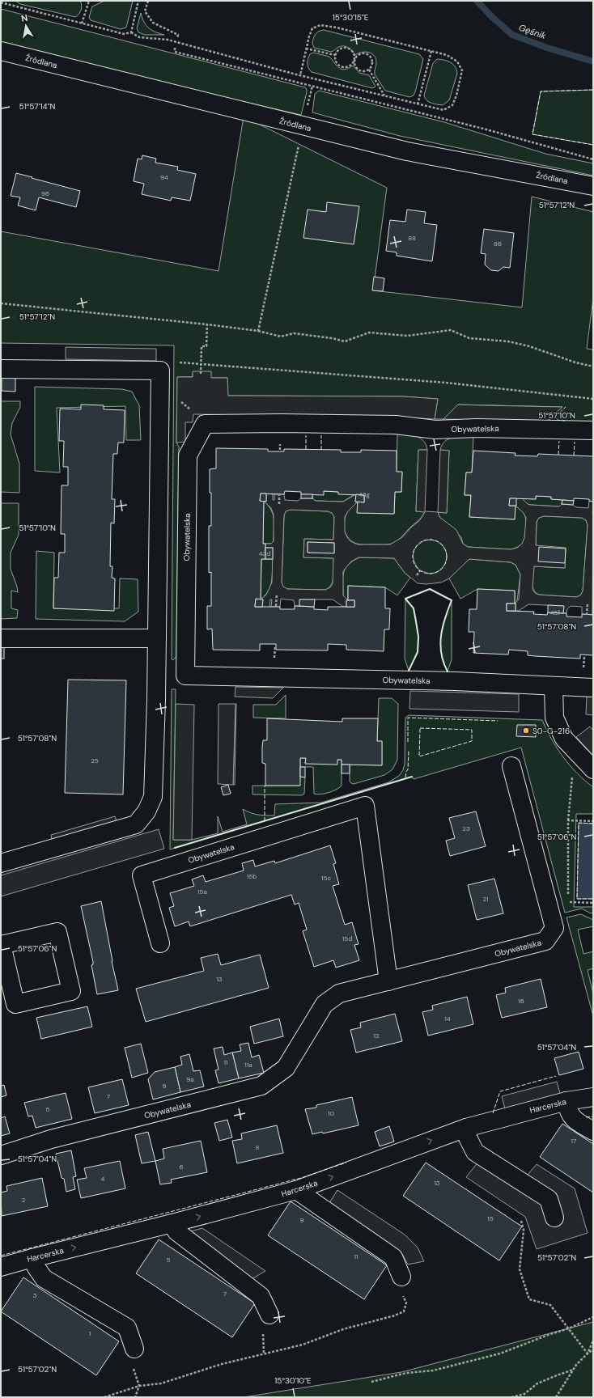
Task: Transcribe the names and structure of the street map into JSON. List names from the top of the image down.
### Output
{
  "streets": {
    "street": ["Źródlana", "Obywatelska", "Harcerska"]
  },
  "one_way": ["Harcerska"],
  "water": ["Gęśnik"],
  "places": ["S0-G-216"],
  "house_numbers": [
    "94",
    "96",
    "88",
    "86",
    "43g",
    "43d",
    "45f",
    "25",
    "23",
    "15b",
    "15c",
    "15a",
    "21",
    "15d",
    "13",
    "16",
    "14",
    "12",
    "11",
    "11a",
    "9a",
    "9",
    "7",
    "5",
    "10",
    "17",
    "8",
    "6",
    "4",
    "13",
    "2",
    "15",
    "9",
    "11",
    "5",
    "7",
    "3",
    "1"
  ],
  "north": "top",
  "coordinates": [
    "15°30'15\"E",
    "51°57'14\"N",
    "51°57'12\"N",
    "51°57'10\"N",
    "51°57'08\"N",
    "51°57'06\"N",
    "51°57'04\"N",
    "51°57'02\"N",
    "15°30'10\"E"
  ]
}
